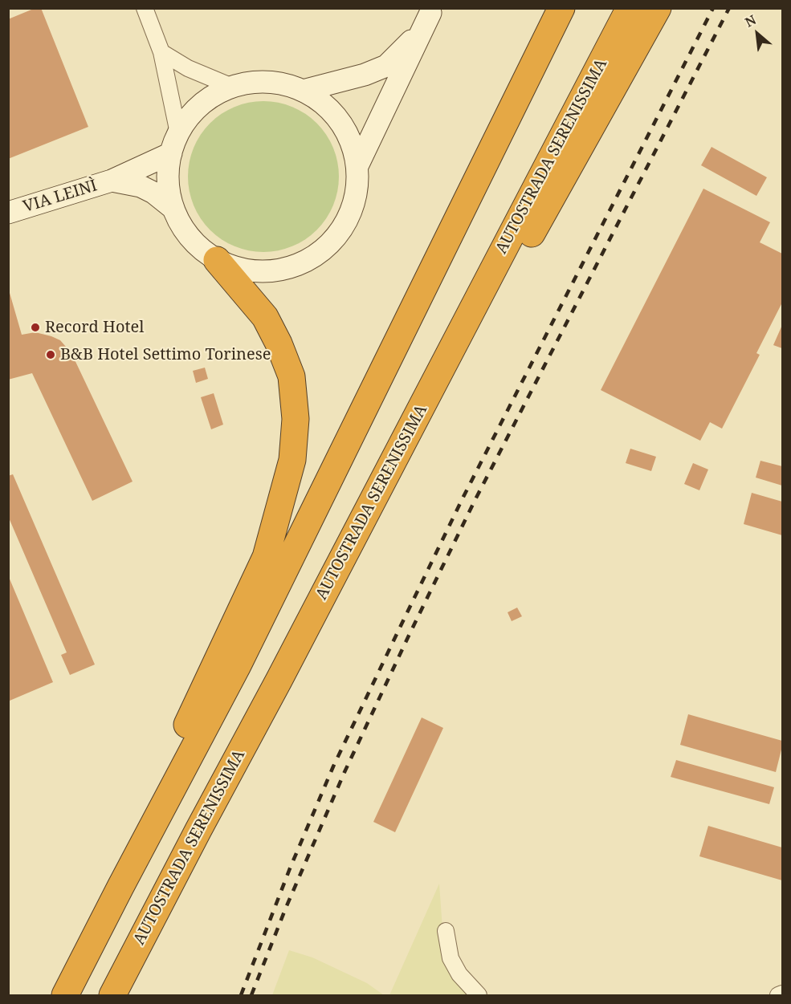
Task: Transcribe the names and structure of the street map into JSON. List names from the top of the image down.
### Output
{
  "streets": {
    "highway": ["AUTOSTRADA SERENISSIMA"],
    "main road": ["VIA LEINÌ"]
  },
  "places": ["Record Hotel", "B&B Hotel Settimo Torinese"],
  "north": "top left"
}
